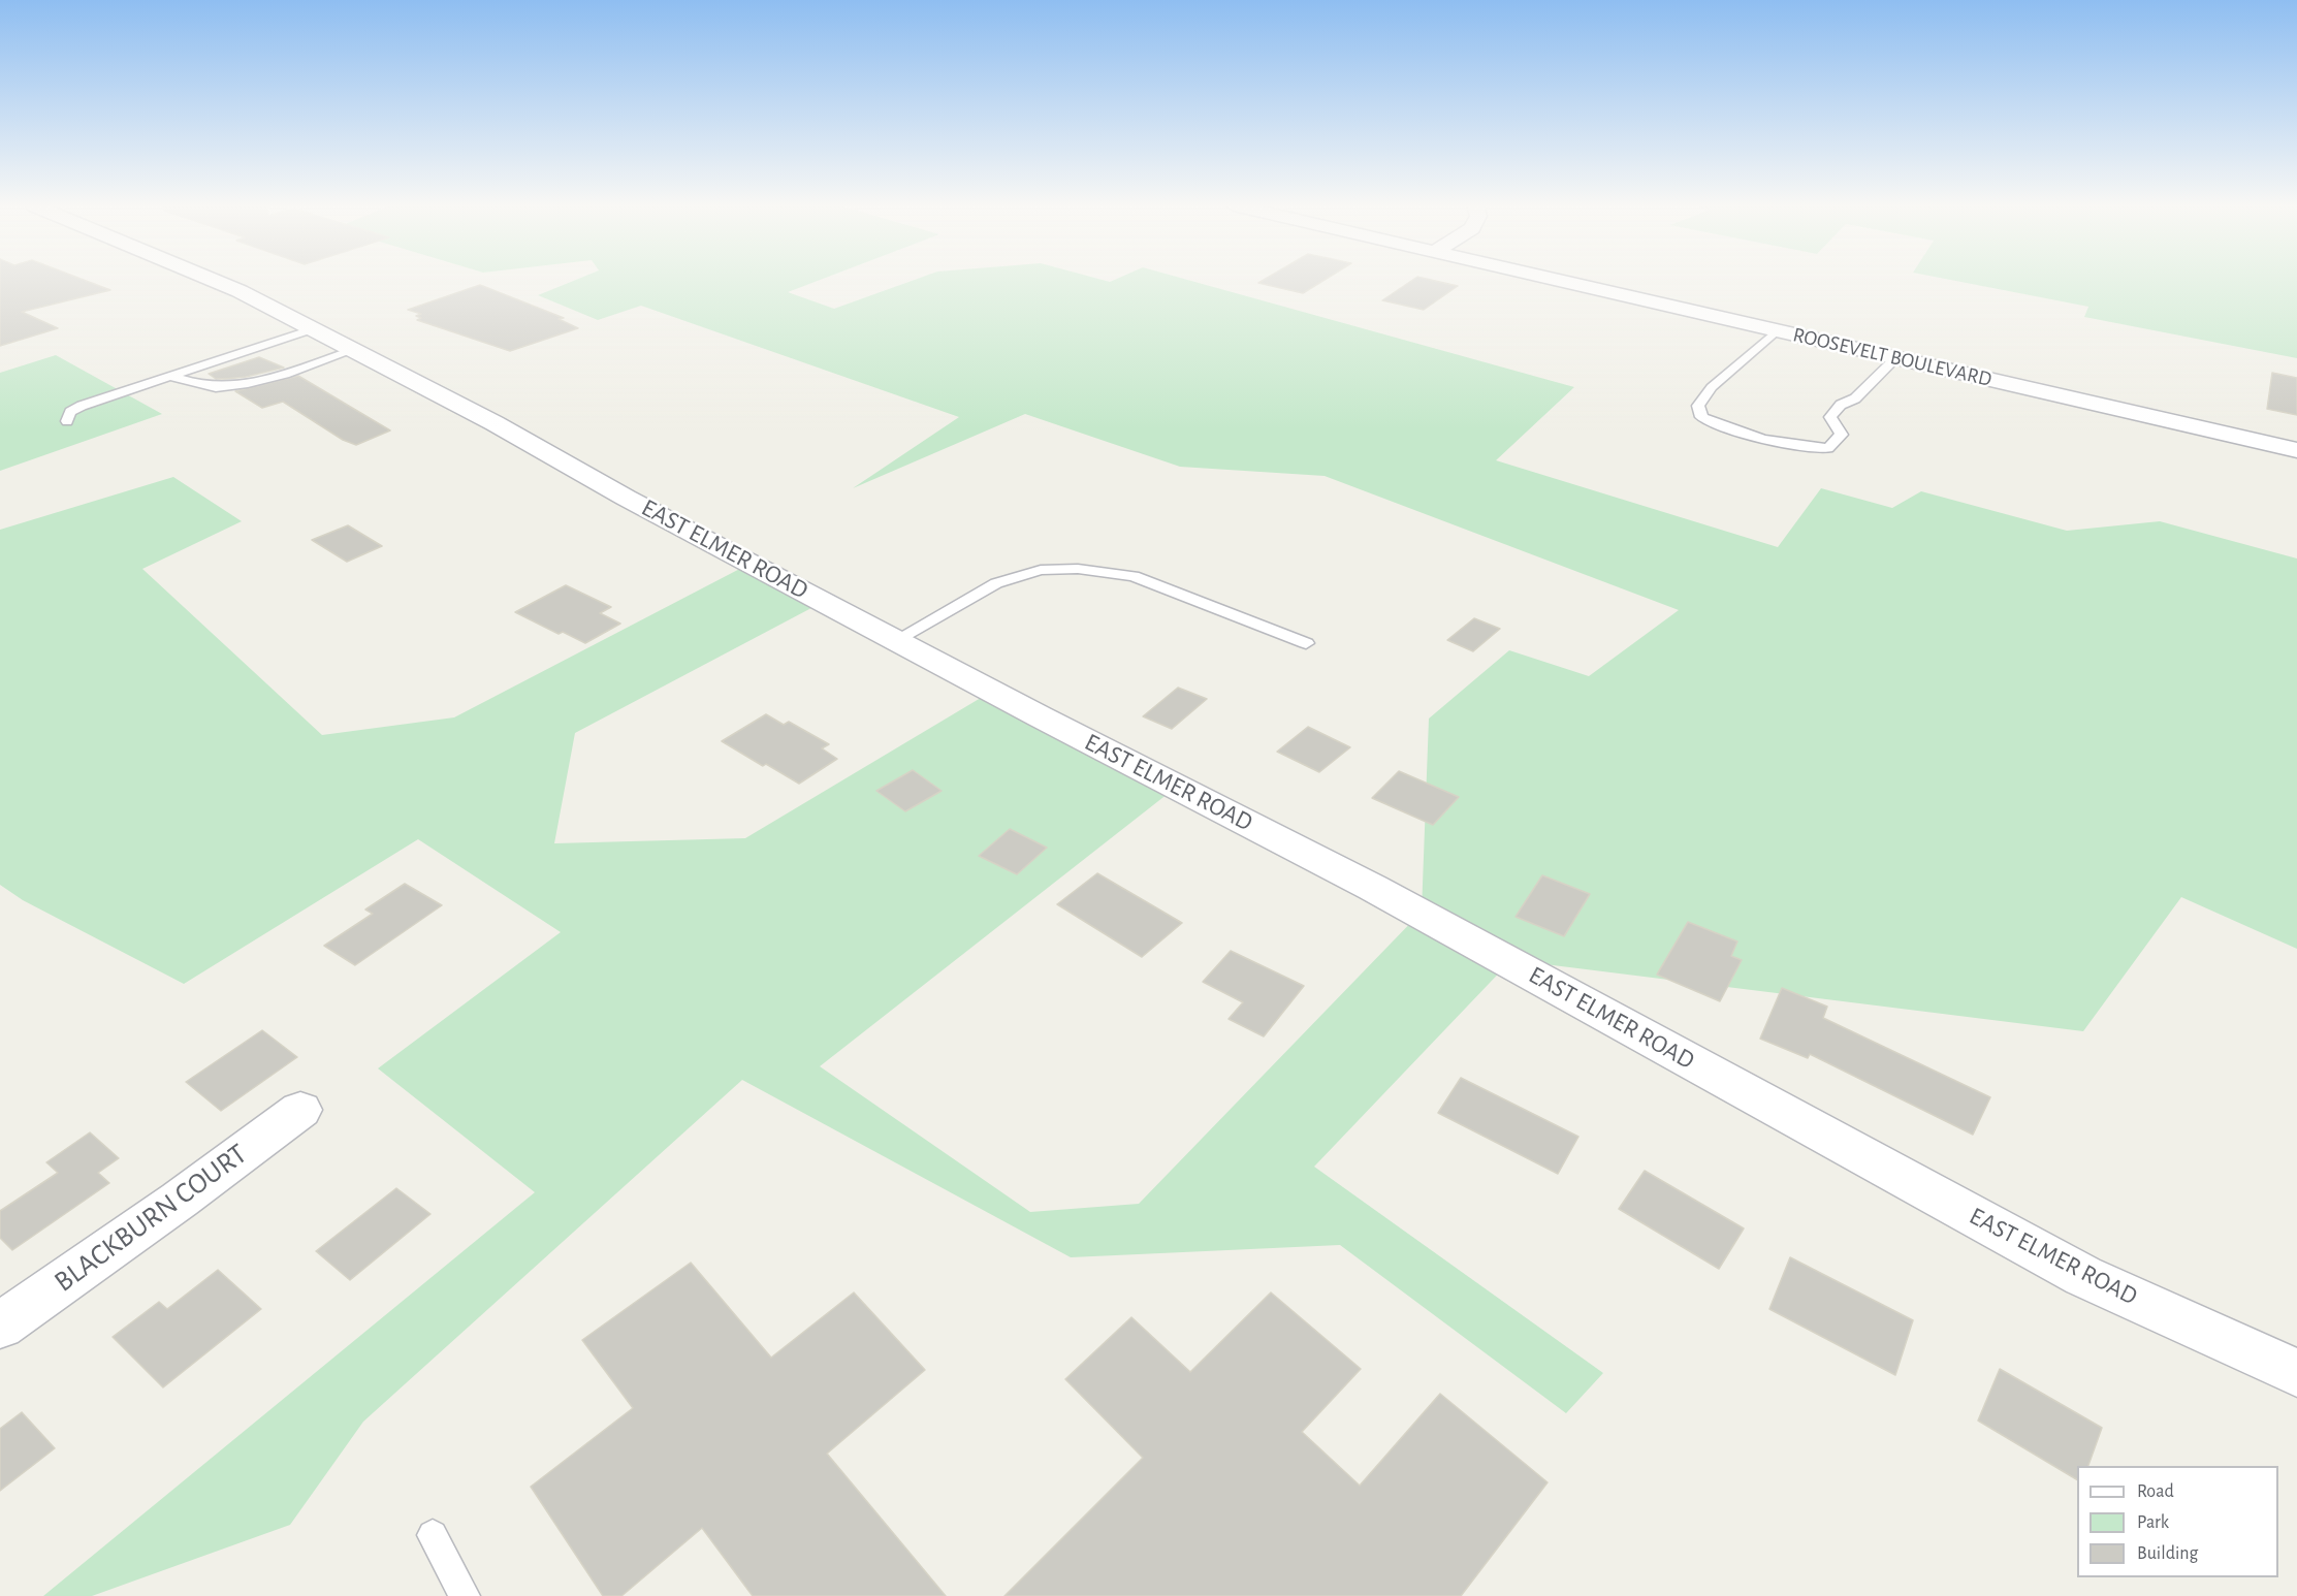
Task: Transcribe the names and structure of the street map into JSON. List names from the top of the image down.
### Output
{
  "streets": {
    "street": ["ROOSEVELT BOULEVARD", "EAST ELMER ROAD", "BLACKBURN COURT"]
  },
  "legend": ["Road", "Park", "Building"]
}
